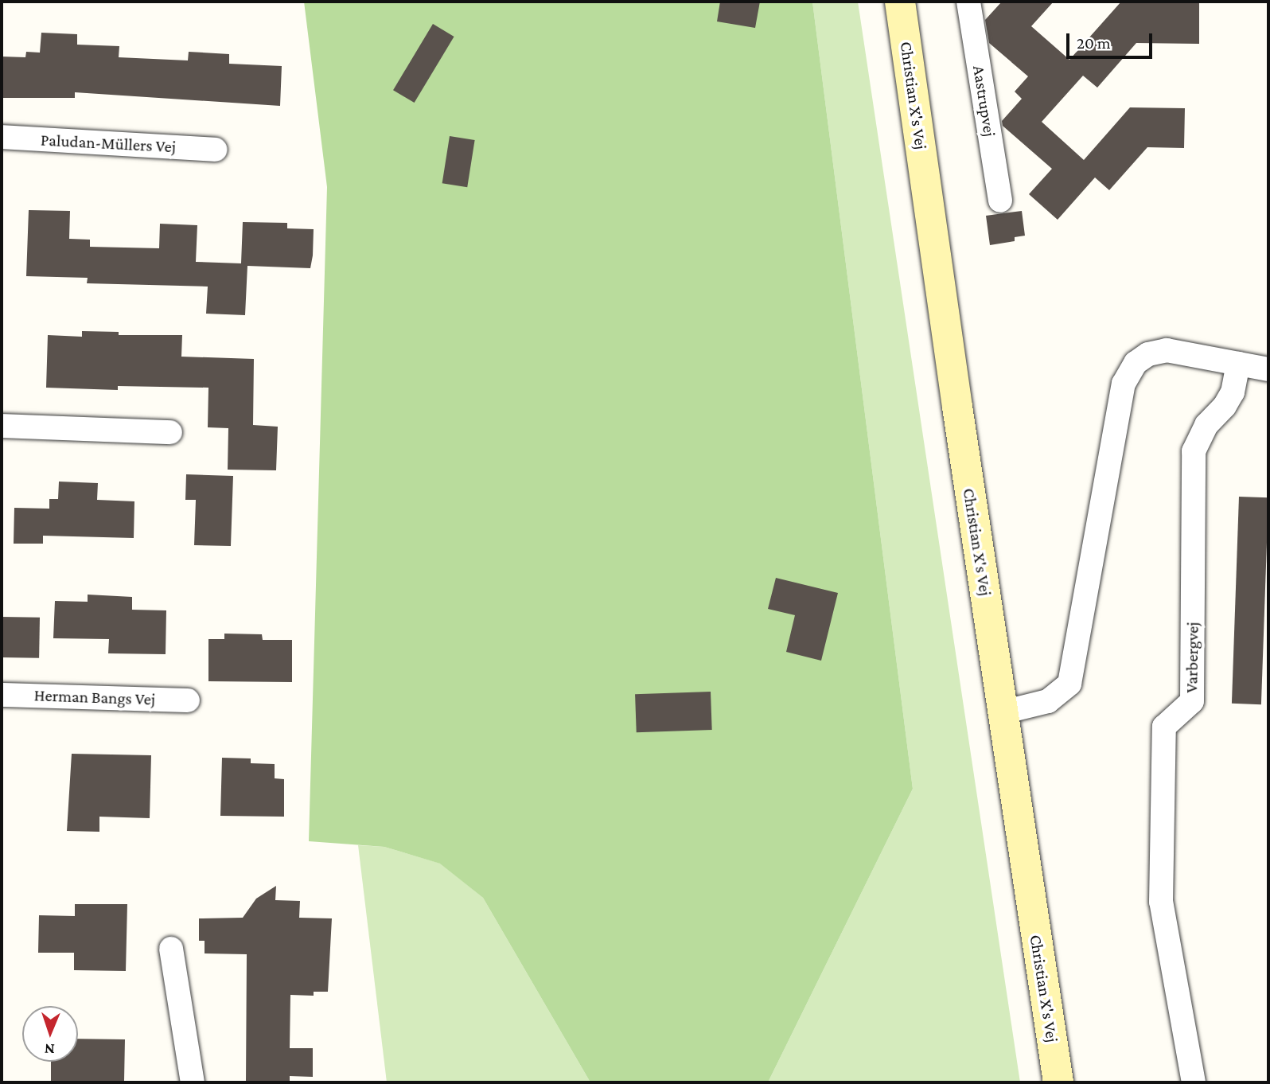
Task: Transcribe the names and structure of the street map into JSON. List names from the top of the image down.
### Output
{
  "streets": {
    "street": [
      "Christian X's Vej",
      "Aastrupvej",
      "Paludan-Müllers Vej",
      "Varbergvej",
      "Herman Bangs Vej"
    ]
  },
  "scale_bar": "20 m",
  "north": "bottom"
}
